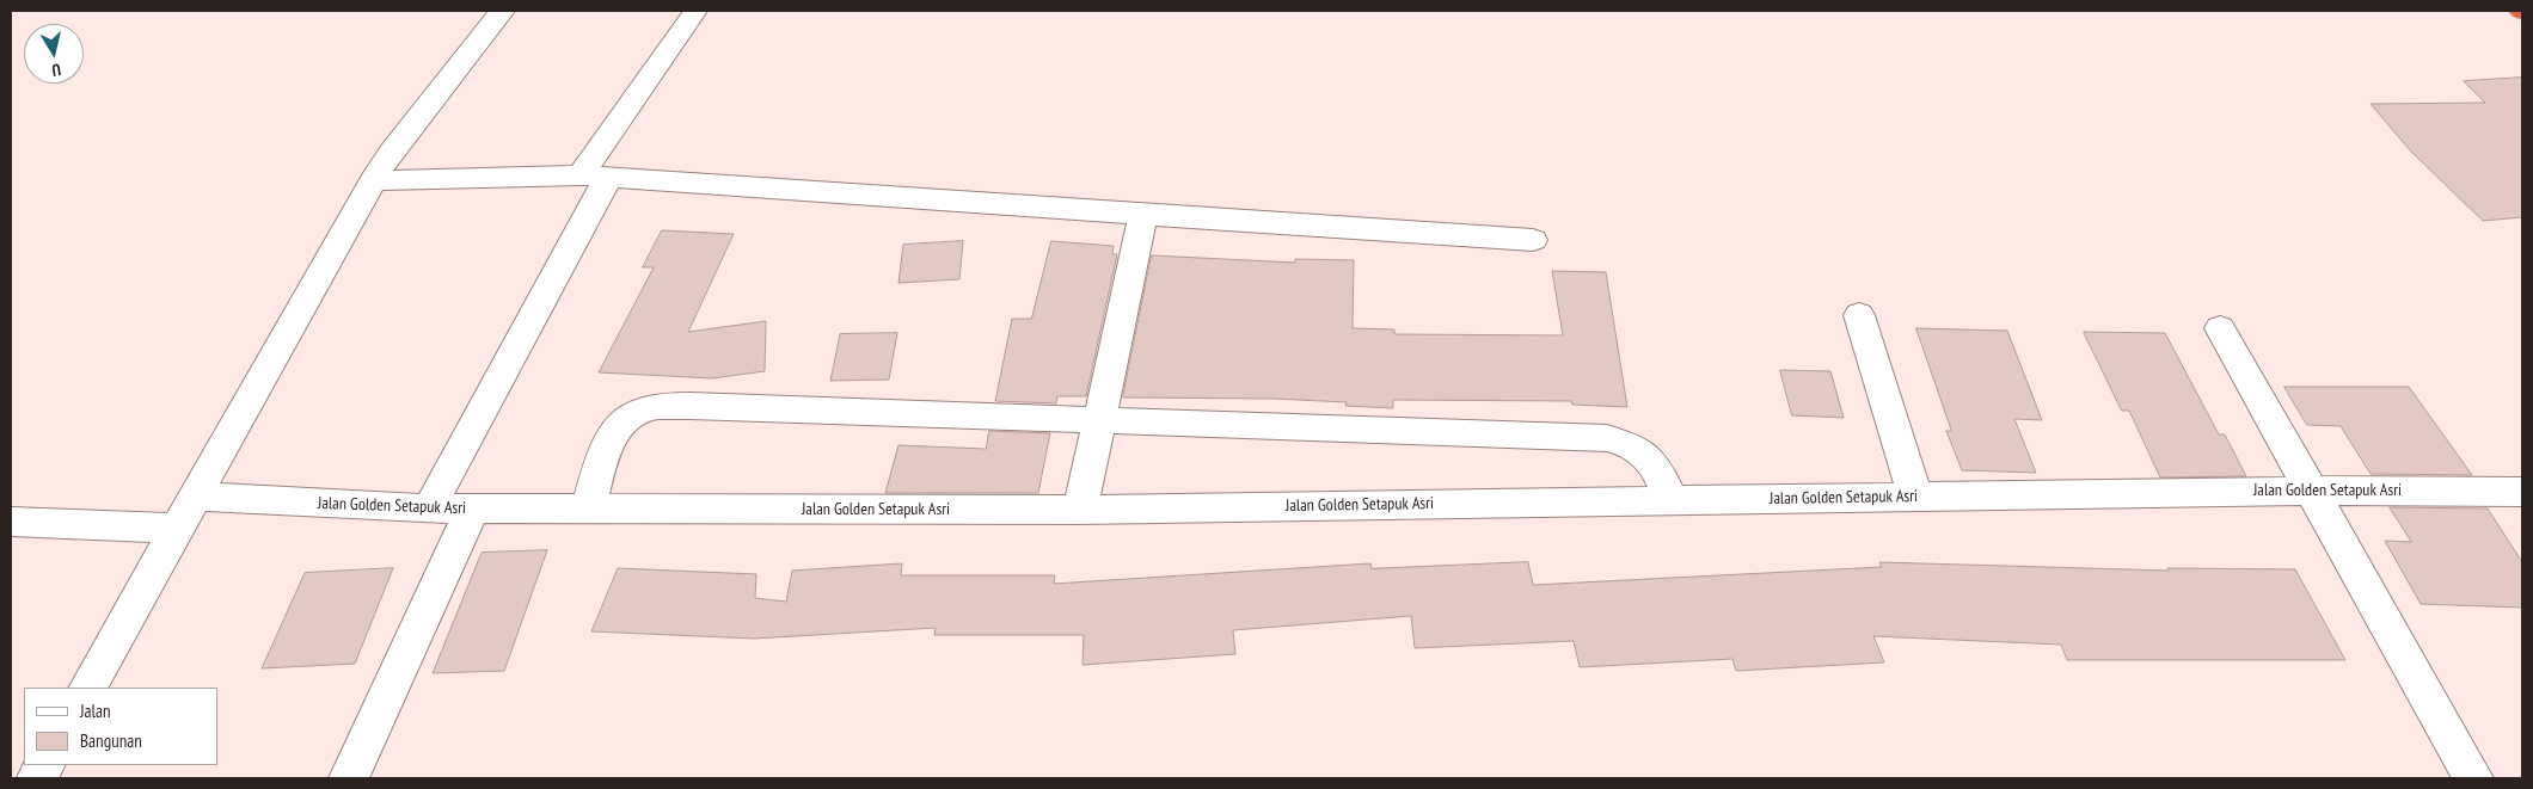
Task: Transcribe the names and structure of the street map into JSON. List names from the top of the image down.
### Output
{
  "streets": {
    "street": ["Jalan Golden Setapuk Asri"]
  },
  "legend": ["Jalan", "Bangunan"],
  "north": "bottom"
}
